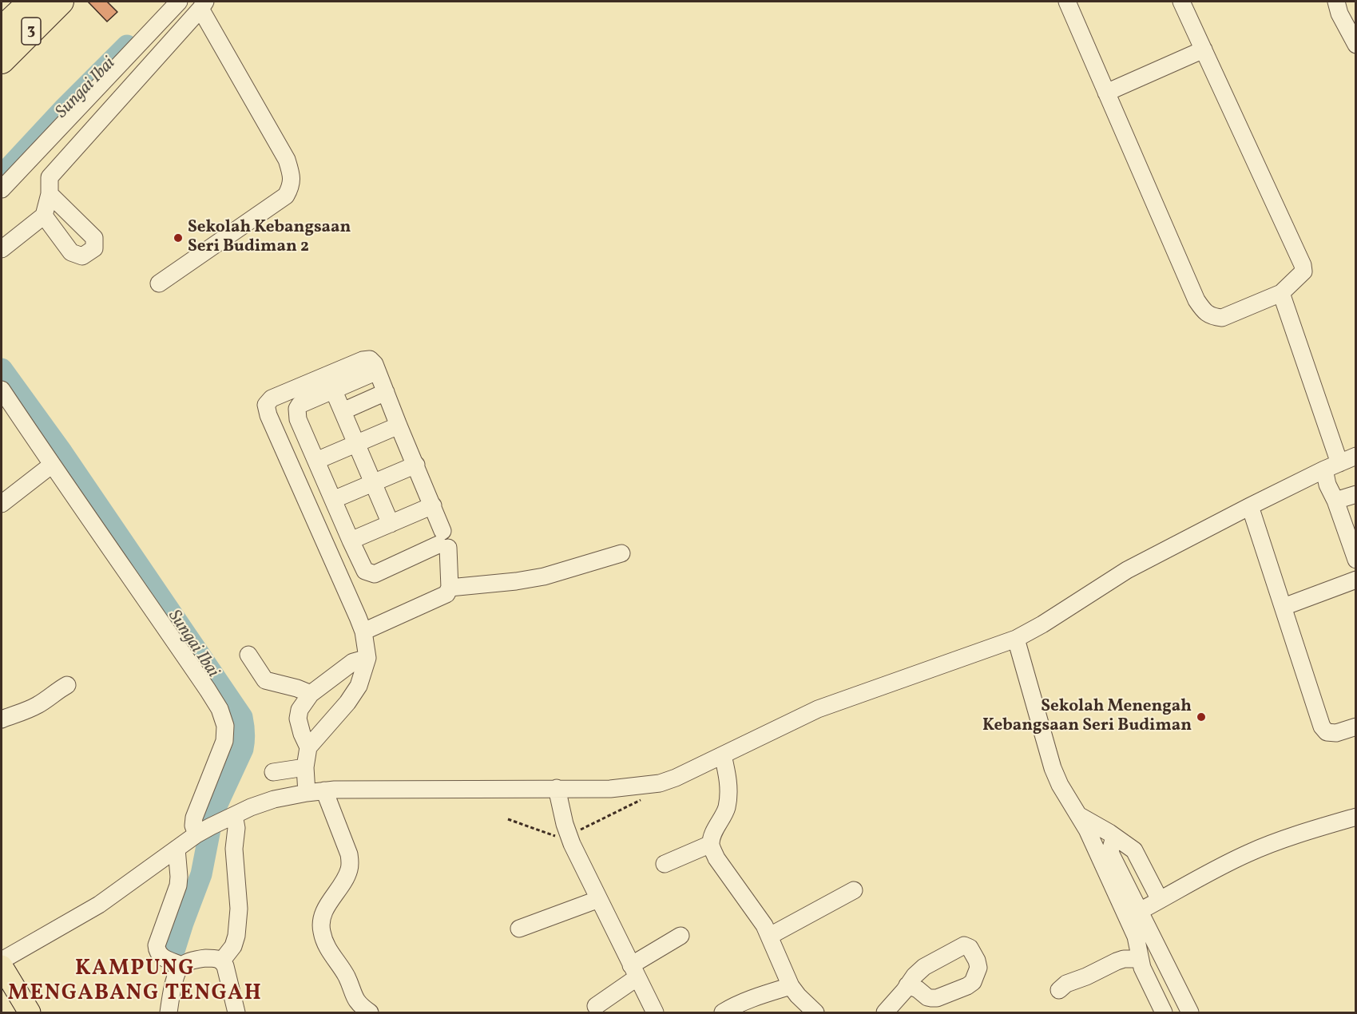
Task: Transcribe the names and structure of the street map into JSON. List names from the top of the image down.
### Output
{
  "streets": {
    "highway": ["3"]
  },
  "districts": ["KAMPUNG MENGABANG TENGAH"],
  "water": ["Sungai Ibai"],
  "places": ["Sekolah Kebangsaan Seri Budiman 2", "Sekolah Menengah Kebangsaan Seri Budiman"]
}
